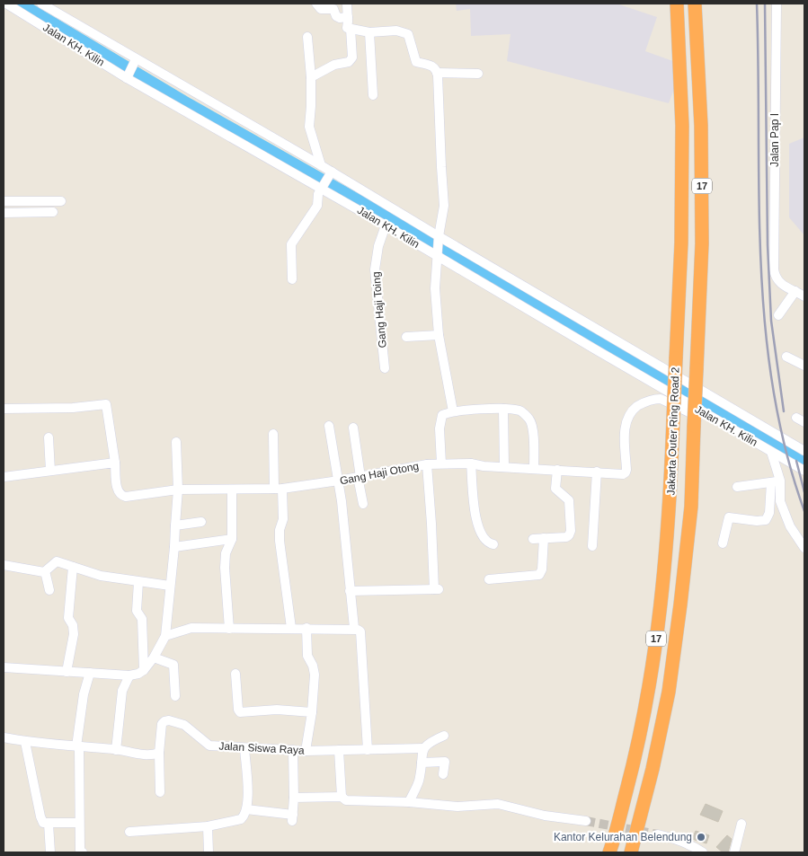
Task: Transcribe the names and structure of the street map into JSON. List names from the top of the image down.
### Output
{
  "streets": {
    "highway": ["17", "Jakarta Outer Ring Road 2"],
    "street": [
      "Jalan KH. Kilin",
      "Jalan Pap I",
      "Gang Haji Toing",
      "Gang Haji Otong",
      "Jalan Siswa Raya"
    ]
  },
  "crossings": [
    ["Jalan KH. Kilin", "Gang Haji Toing"],
    ["Jalan KH. Kilin", "Gang Haji Otong"]
  ],
  "places": ["Kantor Kelurahan Belendung"]
}
